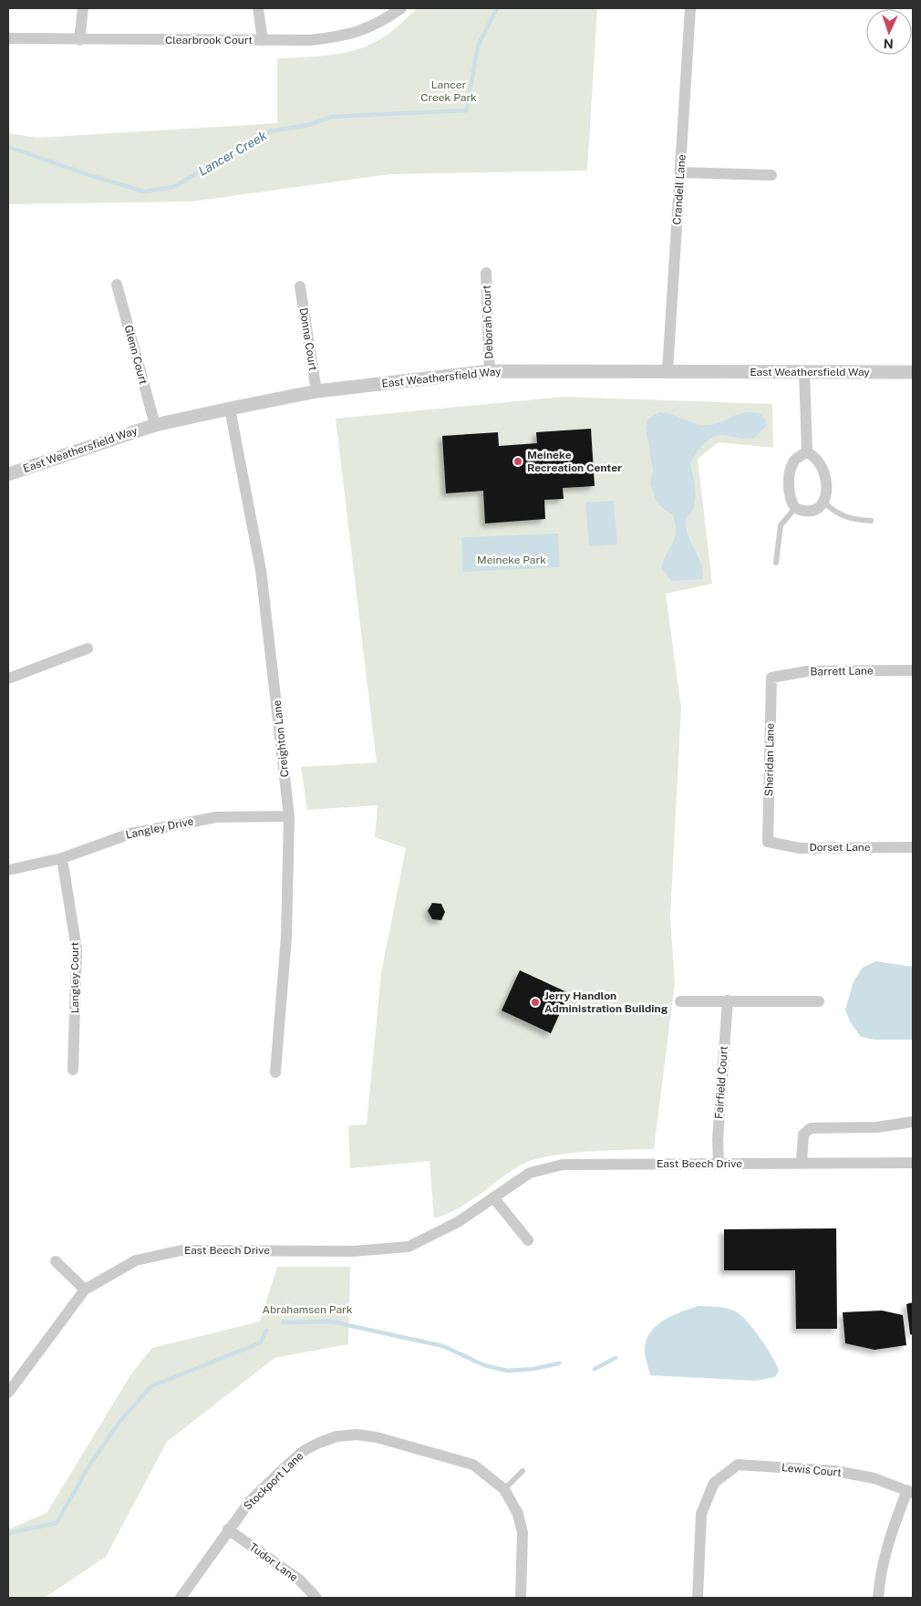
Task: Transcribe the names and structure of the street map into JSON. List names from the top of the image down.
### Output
{
  "streets": {
    "street": [
      "Clearbrook Court",
      "Crandell Lane",
      "Deborah Court",
      "Donna Court",
      "Glenn Court",
      "East Weathersfield Way",
      "Barrett Lane",
      "Creighton Lane",
      "Sheridan Lane",
      "Langley Drive",
      "Dorset Lane",
      "Langley Court",
      "Fairfield Court",
      "East Beech Drive",
      "Lewis Court",
      "Stockport Lane",
      "Tudor Lane"
    ]
  },
  "crossings": [
    ["Crandell Lane", "East Weathersfield Way"],
    ["Deborah Court", "East Weathersfield Way"],
    ["Donna Court", "East Weathersfield Way"],
    ["Glenn Court", "East Weathersfield Way"],
    ["East Weathersfield Way", "Creighton Lane"],
    ["Barrett Lane", "Sheridan Lane"],
    ["Creighton Lane", "Langley Drive"],
    ["Sheridan Lane", "Dorset Lane"],
    ["Langley Drive", "Langley Court"],
    ["Fairfield Court", "East Beech Drive"],
    ["Stockport Lane", "Tudor Lane"]
  ],
  "water": ["Lancer Creek"],
  "parks": ["Lancer Creek Park", "Meineke Park", "Abrahamsen Park"],
  "places": ["Meineke Recreation Center", "Jerry Handlon Administration Building"],
  "north": "bottom"
}
